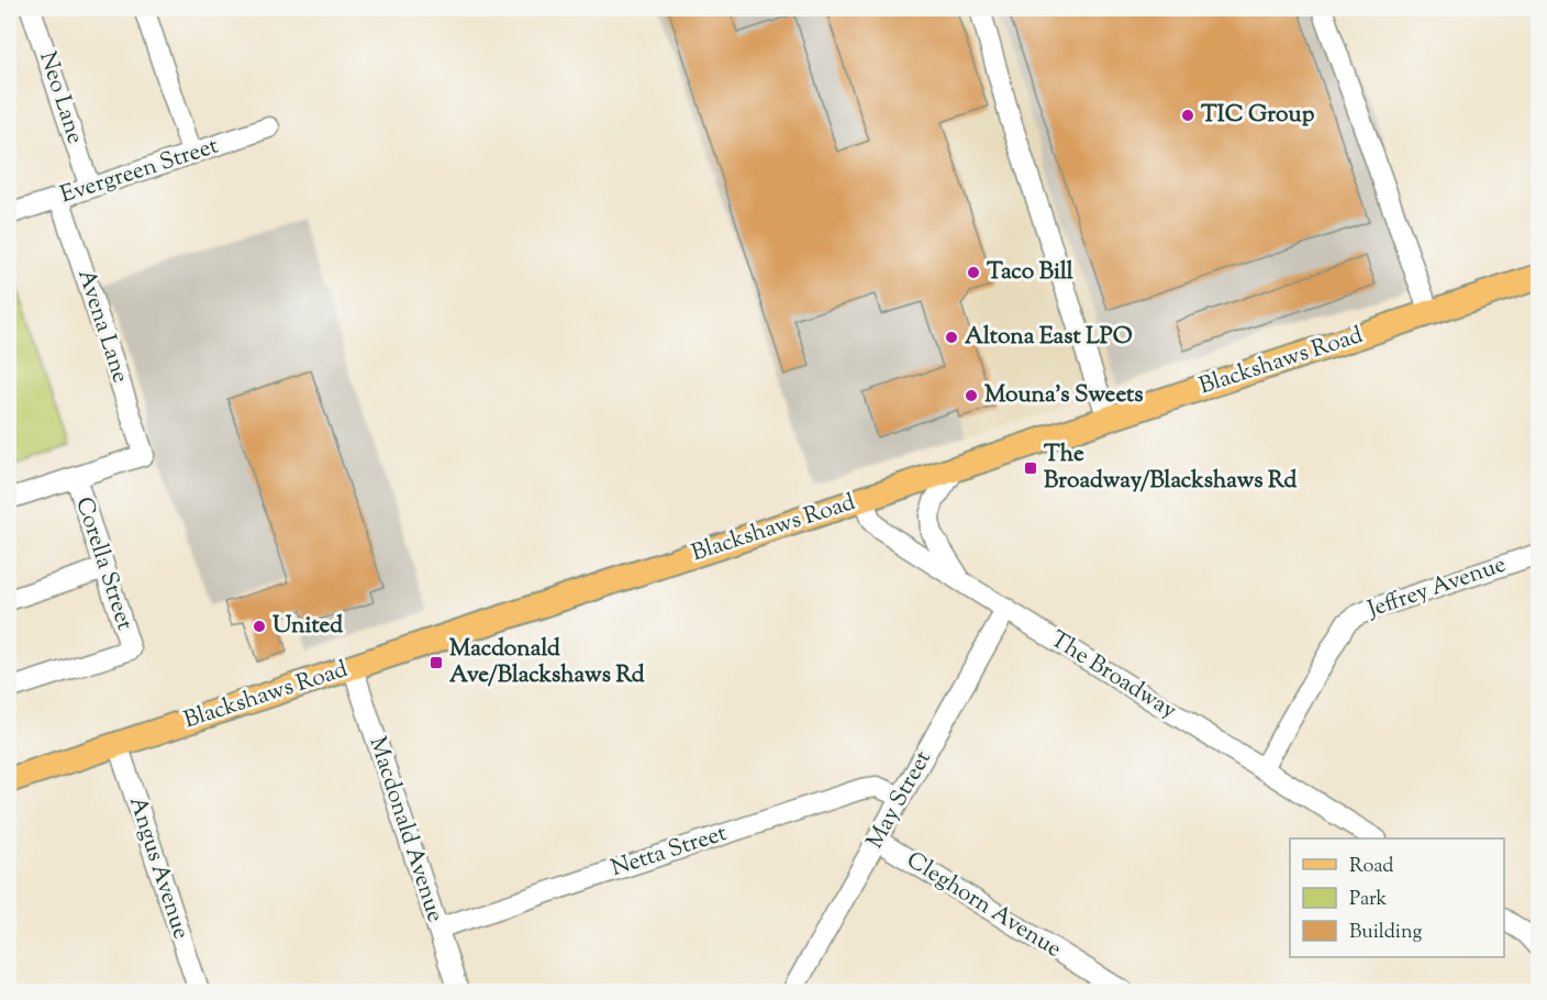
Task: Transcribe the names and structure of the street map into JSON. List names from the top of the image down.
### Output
{
  "streets": {
    "main road": ["Blackshaws Road"],
    "street": [
      "Neo Lane",
      "Evergreen Street",
      "Avena Lane",
      "Corella Street",
      "Jeffrey Avenue",
      "The Broadway",
      "May Street",
      "Macdonald Avenue",
      "Netta Street",
      "Angus Avenue",
      "Cleghorn Avenue"
    ]
  },
  "crossings": [
    ["Neo Lane", "Evergreen Street"],
    ["Evergreen Street", "Avena Lane"],
    ["Avena Lane", "Corella Street"],
    ["Blackshaws Road", "The Broadway"],
    ["Blackshaws Road", "Macdonald Avenue"],
    ["Blackshaws Road", "Angus Avenue"],
    ["Jeffrey Avenue", "The Broadway"],
    ["The Broadway", "May Street"],
    ["May Street", "Netta Street"],
    ["May Street", "Cleghorn Avenue"],
    ["Macdonald Avenue", "Netta Street"]
  ],
  "places": {
    "other": [
      "TIC Group",
      "Taco Bill",
      "Altona East LPO",
      "Mouna’s Sweets",
      "United"
    ],
    "transit": ["The Broadway/Blackshaws Rd", "Macdonald Ave/Blackshaws Rd"]
  },
  "legend": ["Road", "Park", "Building"]
}
